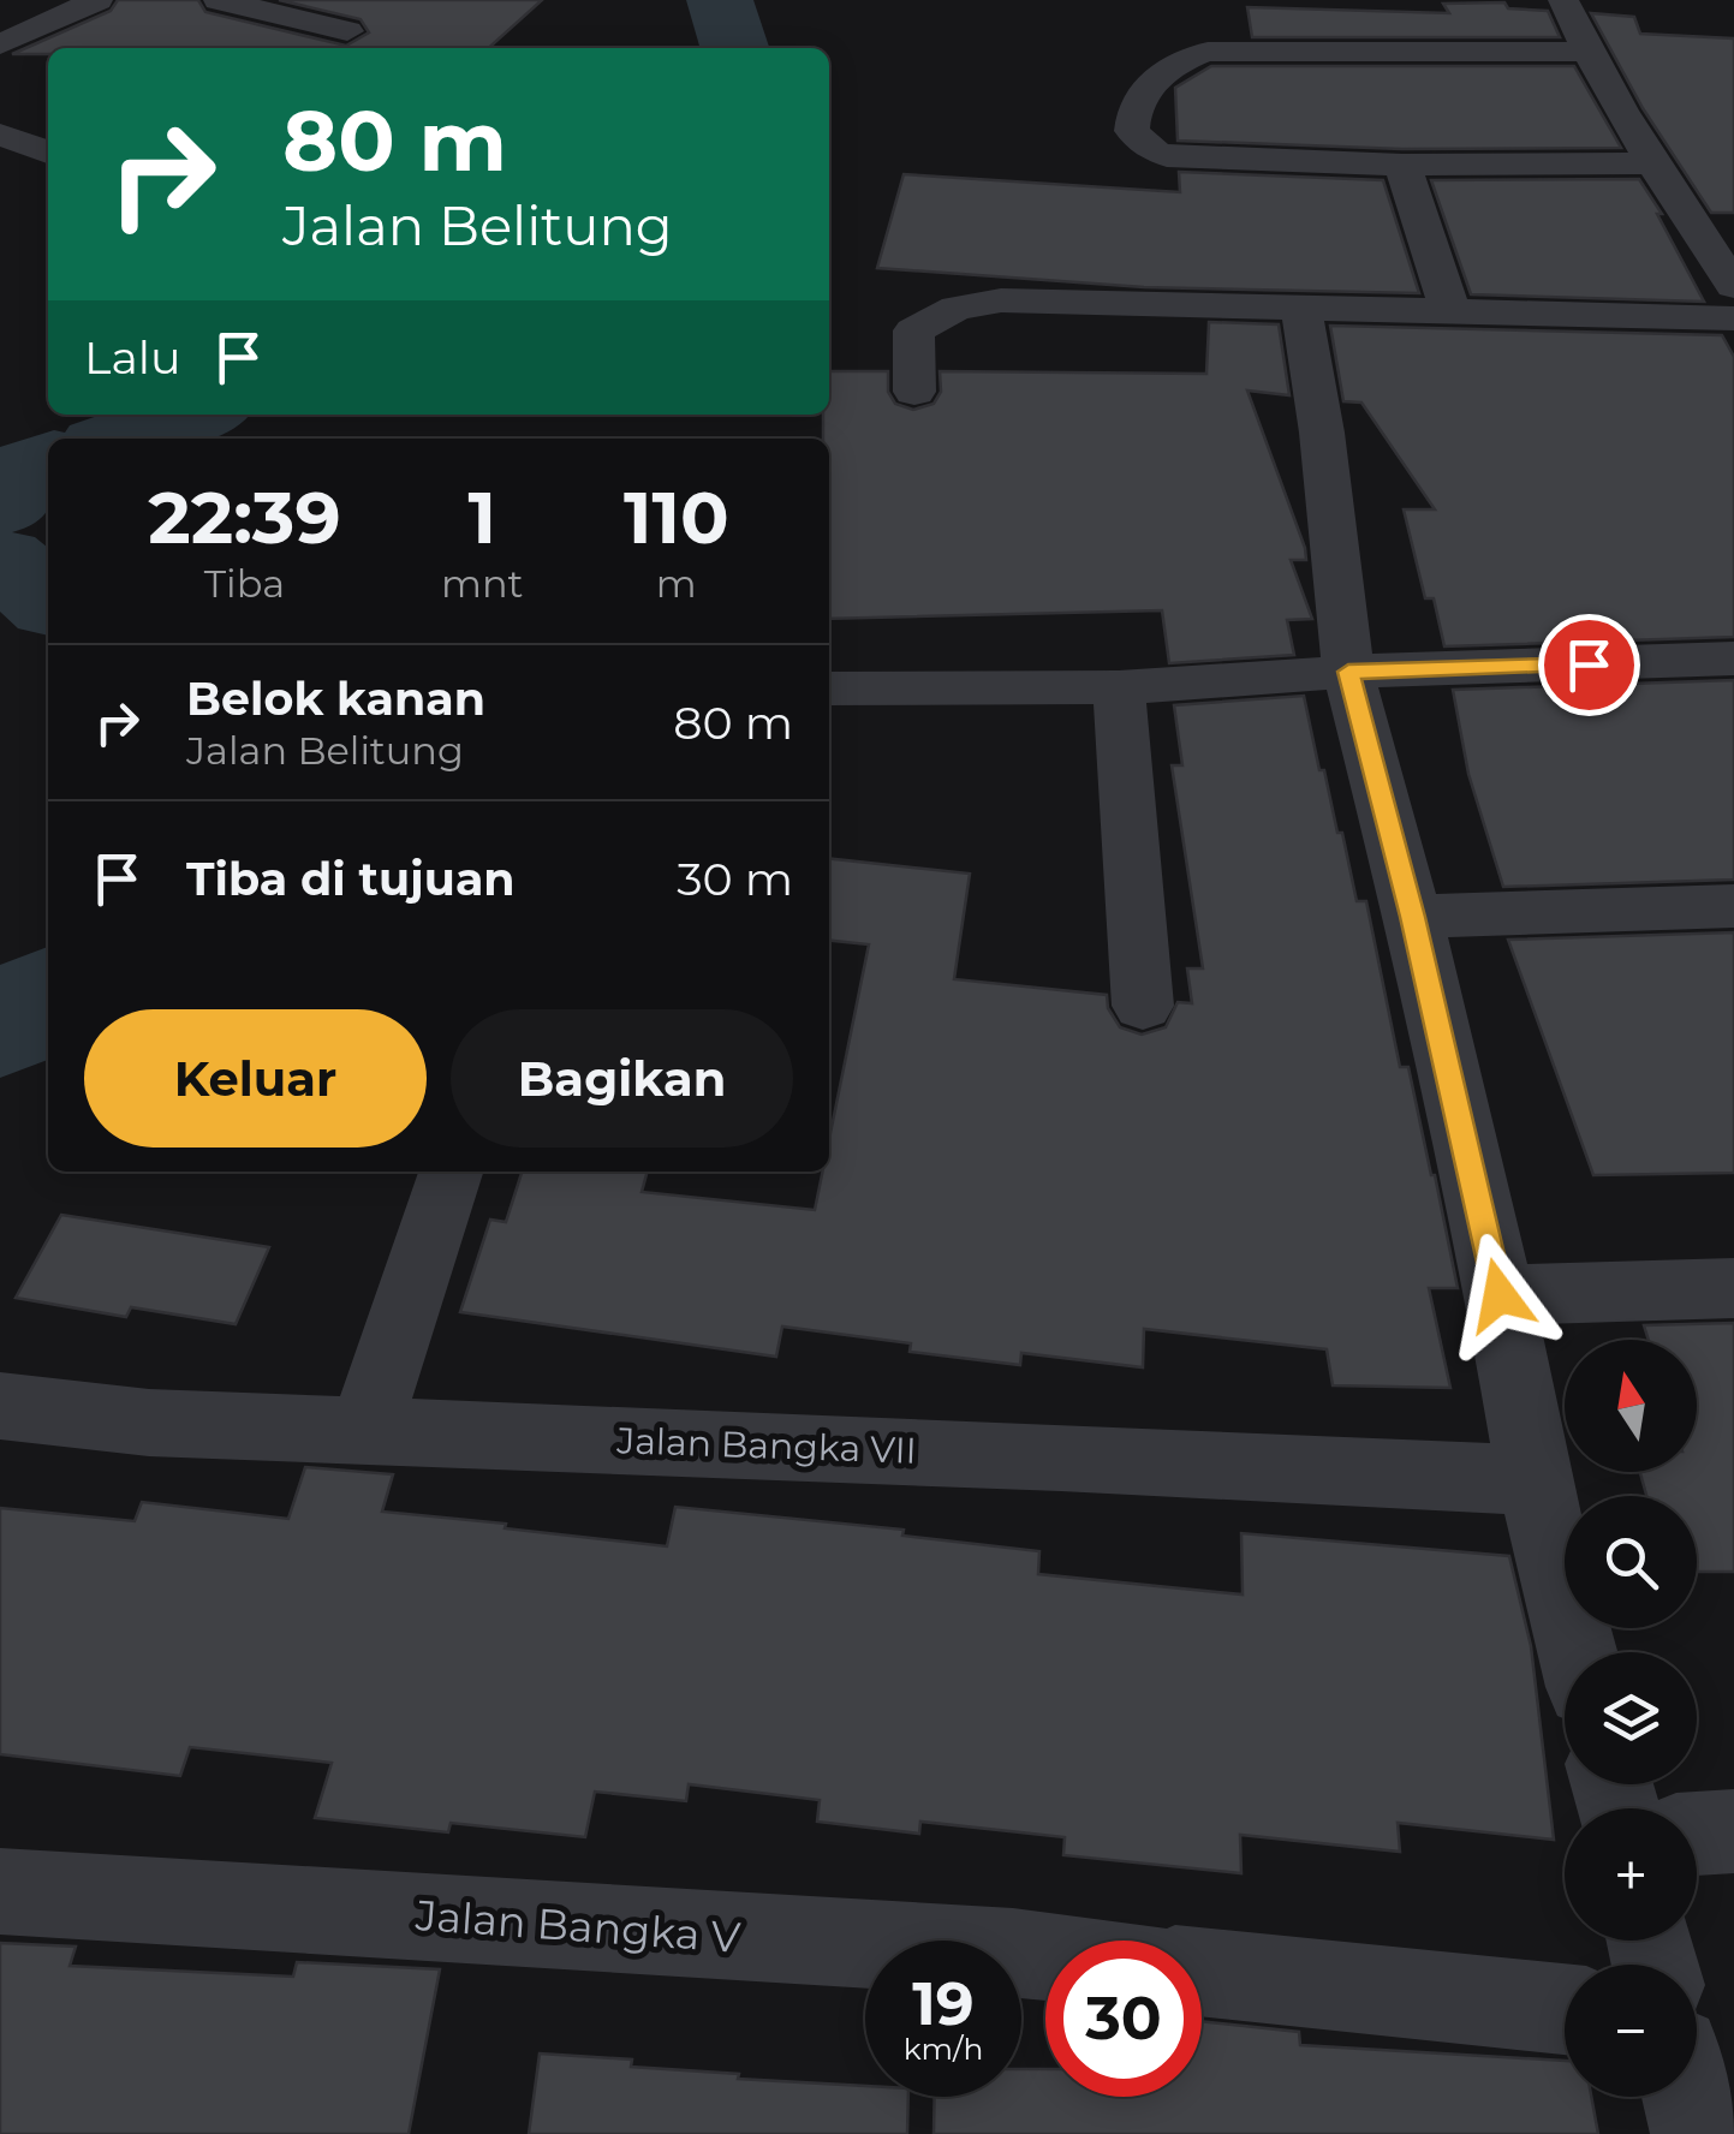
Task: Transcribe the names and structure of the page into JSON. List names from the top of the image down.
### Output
{
  "streets": {
    "street": ["Jalan Bangka VII", "Jalan Bangka V"]
  },
  "north": "top",
  "page": {
    "turn": ["80 m", "Jalan Belitung"],
    "then": "Lalu",
    "eta": [
      "22:39",
      "Tiba",
      "1",
      "mnt",
      "110",
      "m"
    ],
    "list": [
      {
        "name": "Belok kanan",
        "note": "Jalan Belitung",
        "value": "80 m"
      },
      {
        "name": "Tiba di tujuan",
        "value": "30 m"
      }
    ],
    "buttons": ["Keluar", "Bagikan"],
    "map_buttons": ["+", "−"],
    "speed": "19 km/h",
    "limit": "30"
  }
}
